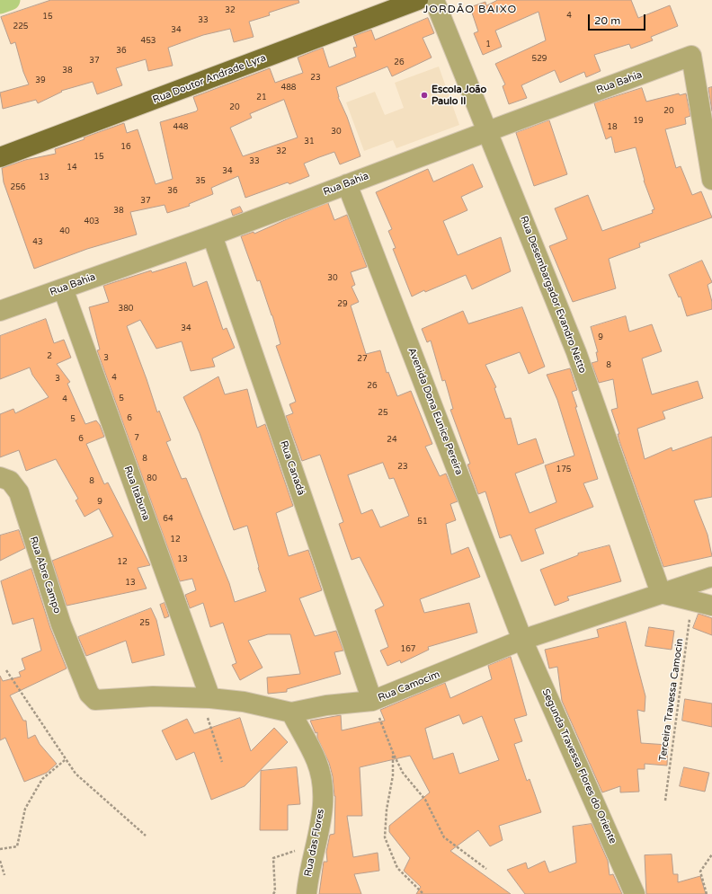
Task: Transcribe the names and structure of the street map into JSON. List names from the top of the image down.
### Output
{
  "streets": {
    "main road": ["Rua Doutor Andrade Lyra"],
    "street": [
      "Rua Bahia",
      "Rua Desembargador Evandro Netto",
      "Avenida Dona Eunice Pereira",
      "Rua Canadá",
      "Rua Itabuna",
      "Rua Abre Campo",
      "Rua Camocim",
      "Segunda Travessa Flores do Oriente",
      "Rua das Flores"
    ],
    "path": ["Terceira Travessa Camocin"]
  },
  "crossings": [
    ["Rua Bahia", "Rua Desembargador Evandro Netto"],
    ["Rua Bahia", "Avenida Dona Eunice Pereira"],
    ["Rua Bahia", "Rua Canadá"],
    ["Rua Bahia", "Rua Itabuna"],
    ["Rua Desembargador Evandro Netto", "Rua Camocim"],
    ["Avenida Dona Eunice Pereira", "Rua Camocim"],
    ["Avenida Dona Eunice Pereira", "Segunda Travessa Flores do Oriente"],
    ["Rua Canadá", "Rua Camocim"],
    ["Rua Itabuna", "Rua Camocim"],
    ["Rua Abre Campo", "Rua Camocim"],
    ["Rua Camocim", "Segunda Travessa Flores do Oriente"],
    ["Rua Camocim", "Rua das Flores"]
  ],
  "districts": ["JORDÃO BAIXO"],
  "places": ["Escola João Paulo II"],
  "house_numbers": [
    "32",
    "4",
    "15",
    "33",
    "225",
    "34",
    "453",
    "1",
    "36",
    "529",
    "37",
    "26",
    "38",
    "23",
    "39",
    "488",
    "21",
    "20",
    "20",
    "19",
    "448",
    "18",
    "30",
    "31",
    "16",
    "32",
    "15",
    "33",
    "14",
    "34",
    "13",
    "35",
    "256",
    "36",
    "37",
    "38",
    "403",
    "40",
    "43",
    "30",
    "29",
    "380",
    "34",
    "9",
    "2",
    "3",
    "27",
    "8",
    "4",
    "3",
    "26",
    "5",
    "4",
    "25",
    "6",
    "5",
    "7",
    "6",
    "24",
    "8",
    "23",
    "175",
    "80",
    "8",
    "9",
    "64",
    "51",
    "12",
    "13",
    "12",
    "13",
    "25",
    "167"
  ],
  "scale_bar": "20 m"
}
